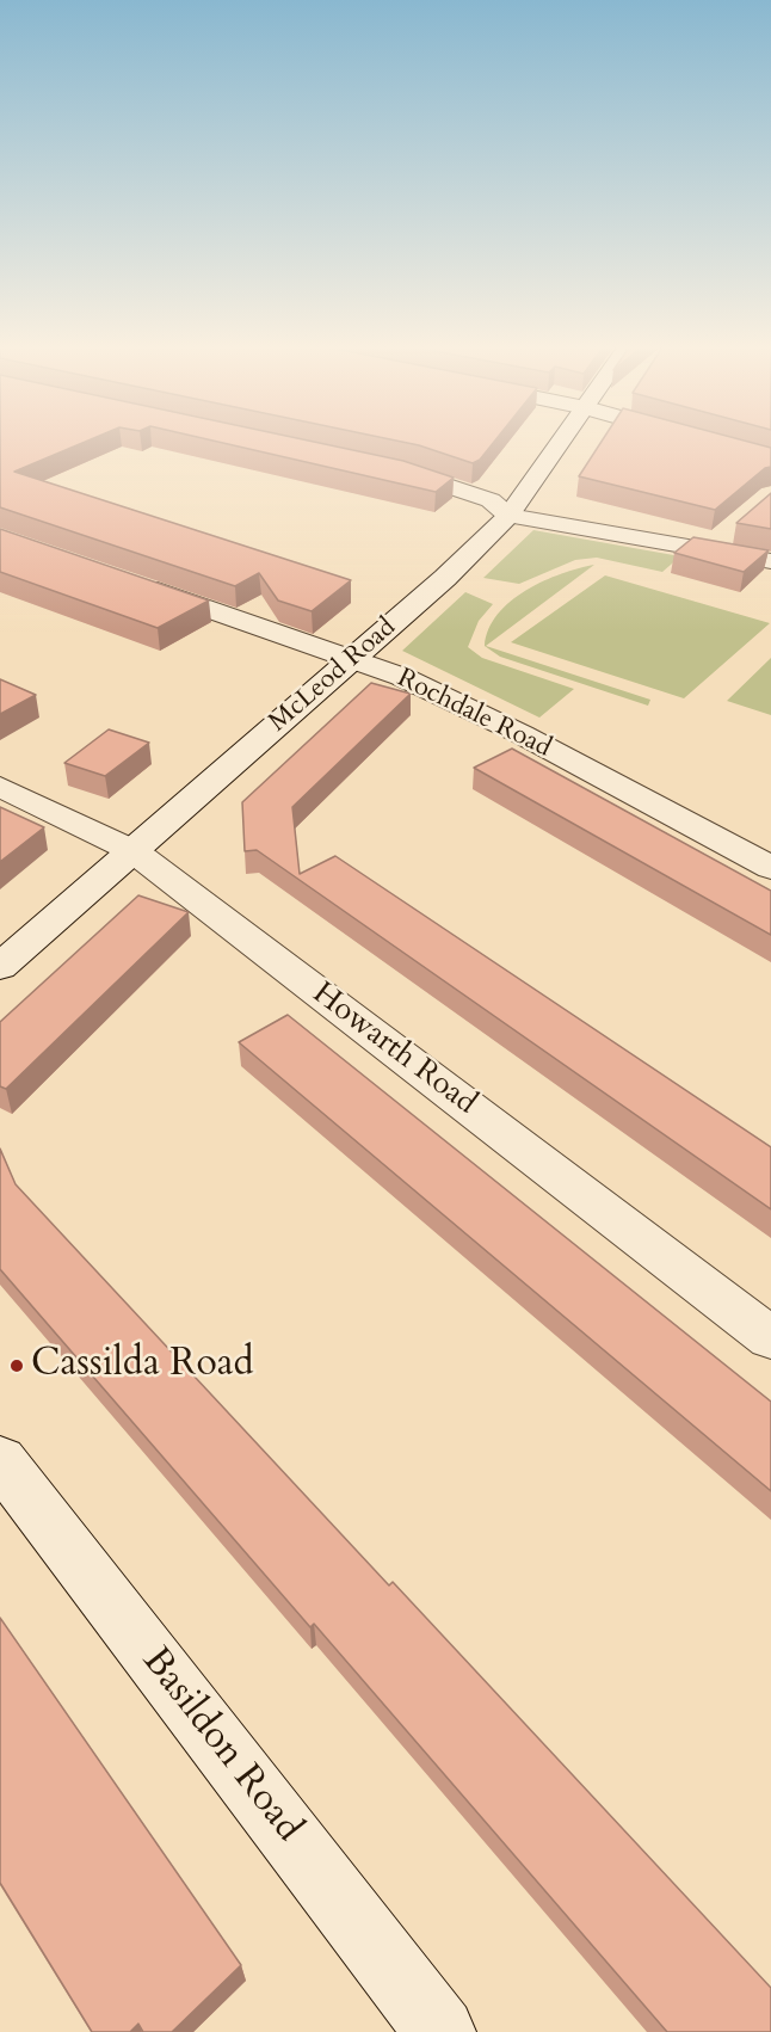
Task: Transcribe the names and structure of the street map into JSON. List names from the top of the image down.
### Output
{
  "streets": {
    "street": [
      "McLeod Road",
      "Rochdale Road",
      "Howarth Road",
      "Basildon Road"
    ]
  },
  "crossings": [
    ["McLeod Road", "Rochdale Road"],
    ["McLeod Road", "Howarth Road"]
  ],
  "places": ["Cassilda Road"]
}
